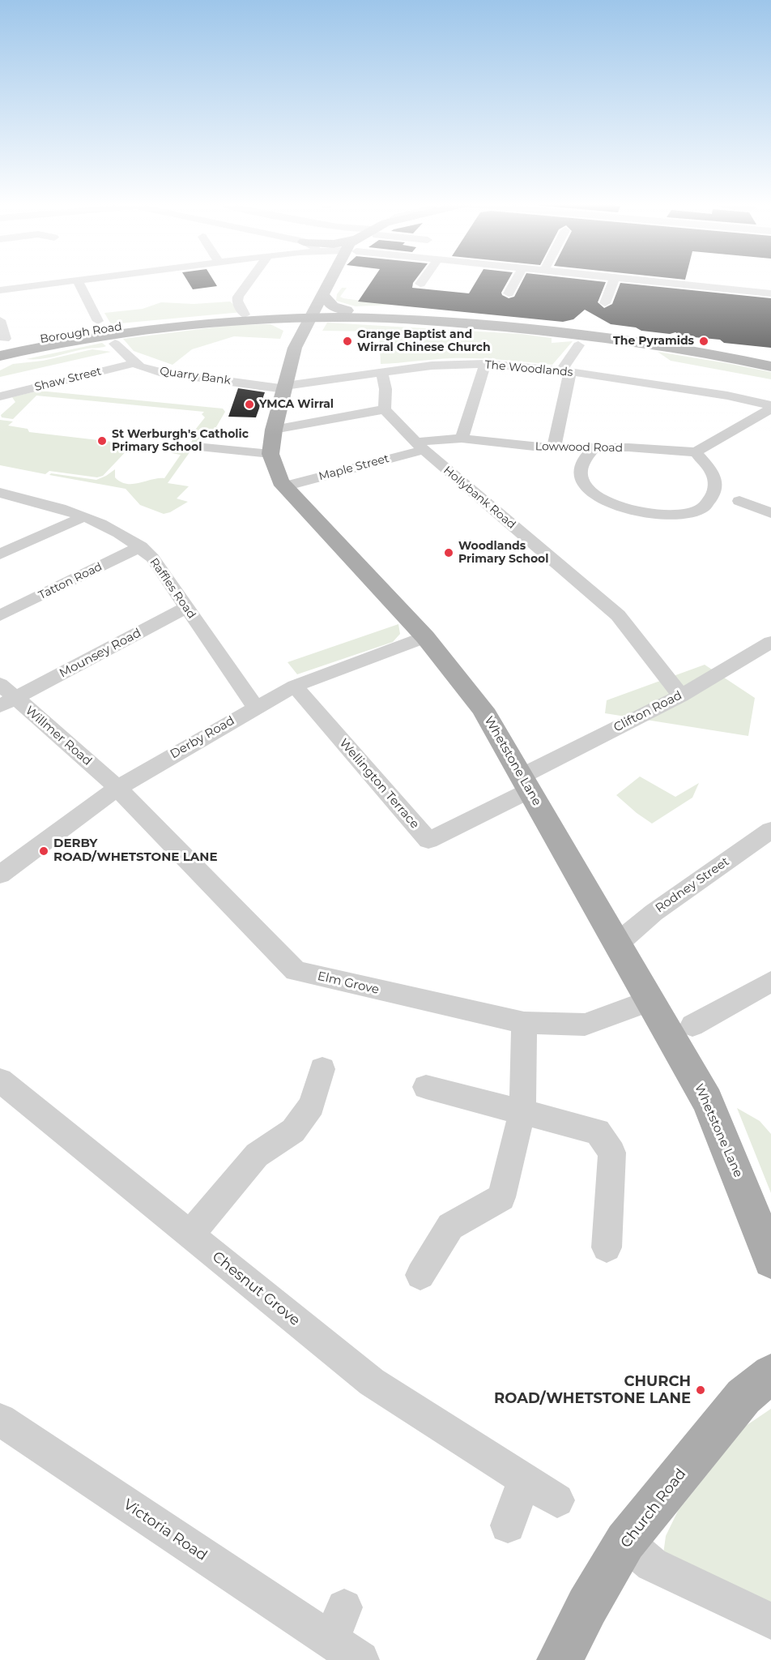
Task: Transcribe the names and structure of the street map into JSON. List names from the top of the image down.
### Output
{
  "streets": {
    "highway": ["Borough Road"],
    "main road": ["Whetstone Lane", "Church Road"],
    "street": [
      "The Woodlands",
      "Quarry Bank",
      "Shaw Street",
      "Lowwood Road",
      "Maple Street",
      "Hollybank Road",
      "Tatton Road",
      "Raffles Road",
      "Mounsey Road",
      "Clifton Road",
      "Willmer Road",
      "Derby Road",
      "Wellington Terrace",
      "Rodney Street",
      "Elm Grove",
      "Chesnut Grove",
      "Victoria Road"
    ]
  },
  "crossings": [
    ["Borough Road", "Whetstone Lane"],
    ["The Woodlands", "Quarry Bank"],
    ["The Woodlands", "Whetstone Lane"],
    ["Quarry Bank", "Shaw Street"],
    ["Quarry Bank", "Whetstone Lane"],
    ["Lowwood Road", "Maple Street"],
    ["Lowwood Road", "Hollybank Road"],
    ["Maple Street", "Hollybank Road"],
    ["Maple Street", "Whetstone Lane"],
    ["Hollybank Road", "Clifton Road"],
    ["Tatton Road", "Raffles Road"],
    ["Raffles Road", "Mounsey Road"],
    ["Raffles Road", "Derby Road"],
    ["Mounsey Road", "Willmer Road"],
    ["Clifton Road", "Whetstone Lane"],
    ["Clifton Road", "Wellington Terrace"],
    ["Willmer Road", "Derby Road"],
    ["Willmer Road", "Elm Grove"],
    ["Derby Road", "Whetstone Lane"],
    ["Derby Road", "Wellington Terrace"],
    ["Derby Road", "Elm Grove"],
    ["Whetstone Lane", "Wellington Terrace"],
    ["Whetstone Lane", "Rodney Street"],
    ["Whetstone Lane", "Elm Grove"]
  ],
  "places": [
    "Grange Baptist and Wirral Chinese Church",
    "The Pyramids",
    "YMCA Wirral",
    "St Werburgh's Catholic Primary School",
    "Woodlands Primary School",
    "DERBY ROAD/WHETSTONE LANE",
    "CHURCH ROAD/WHETSTONE LANE"
  ]
}
